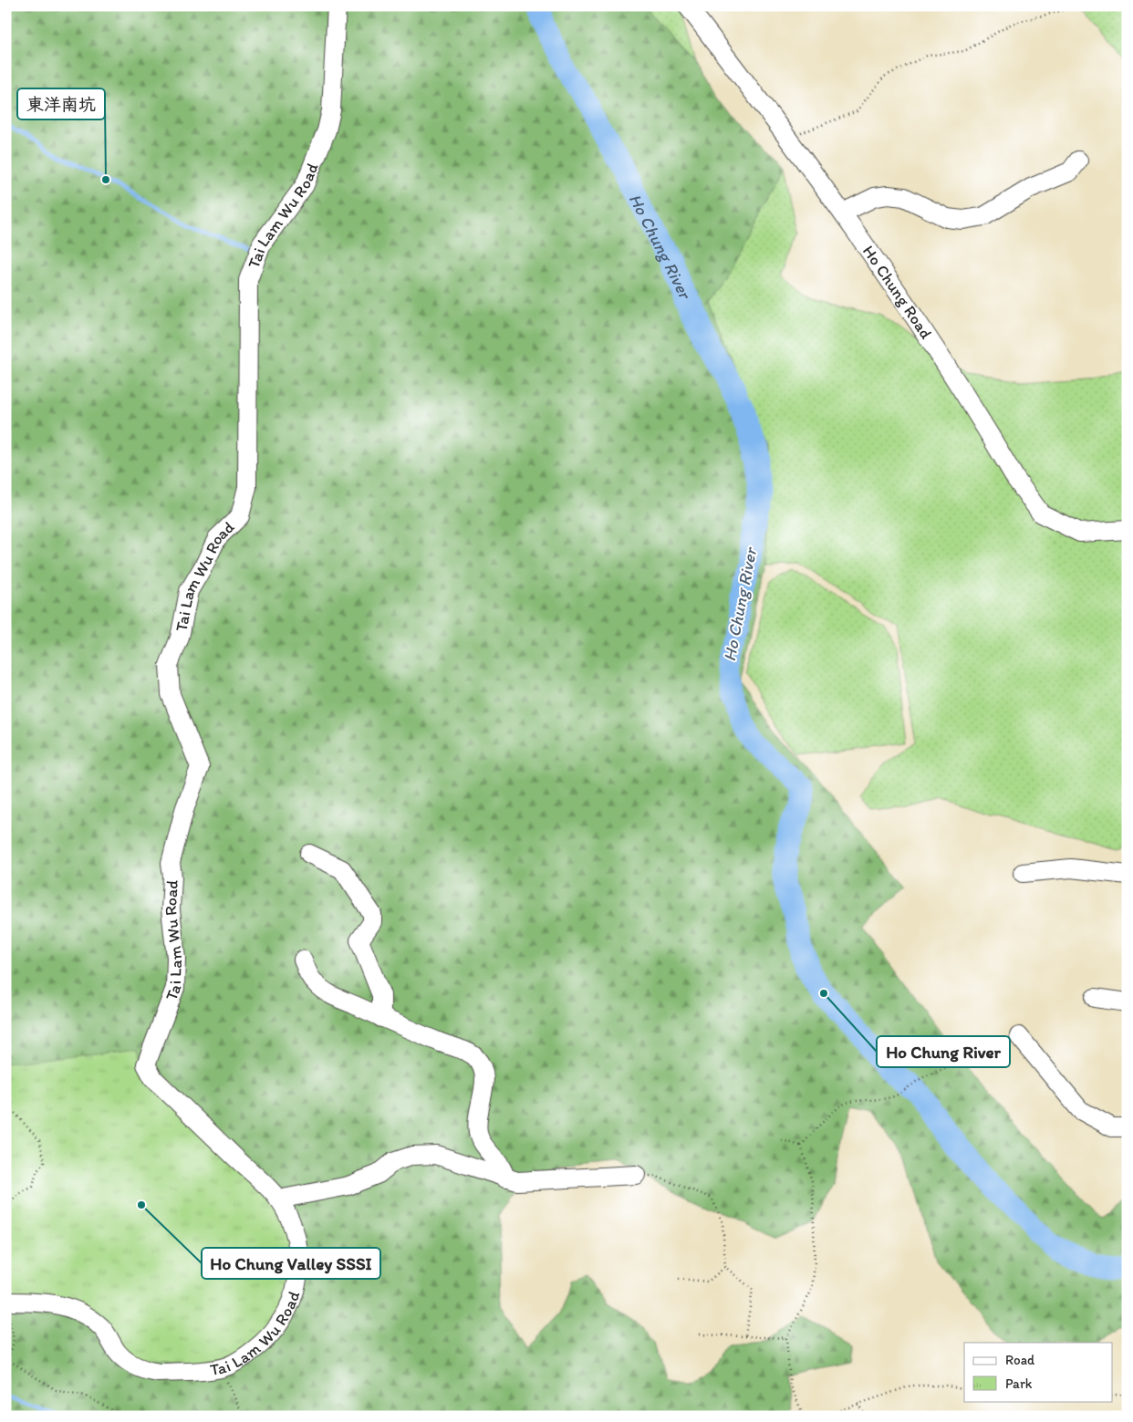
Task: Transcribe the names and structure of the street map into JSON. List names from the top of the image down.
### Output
{
  "streets": {
    "street": ["Tai Lam Wu Road", "Ho Chung Road"]
  },
  "water": ["Ho Chung River"],
  "places": ["東洋南坑", "Ho Chung River", "Ho Chung Valley SSSI"],
  "legend": ["Road", "Park"]
}
